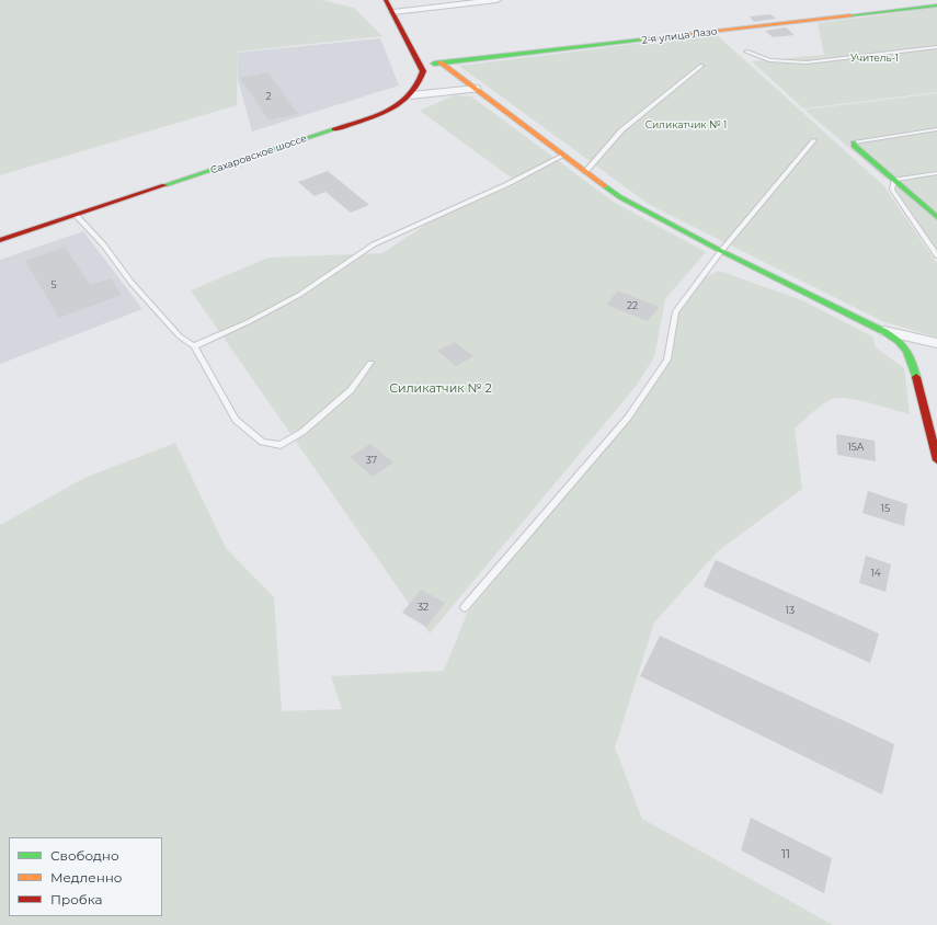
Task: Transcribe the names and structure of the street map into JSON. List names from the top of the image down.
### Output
{
  "streets": {
    "street": ["2-я улица Лазо", "Сахаровское шоссе"]
  },
  "crossings": [
    ["2-я улица Лазо", "Сахаровское шоссе"]
  ],
  "parks": ["Учитель-1", "Силикатчик № 1", "Силикатчик № 2"],
  "house_numbers": [
    "2",
    "5",
    "22",
    "15А",
    "37",
    "15",
    "14",
    "32",
    "13",
    "11"
  ],
  "legend": ["Свободно", "Медленно", "Пробка"]
}
